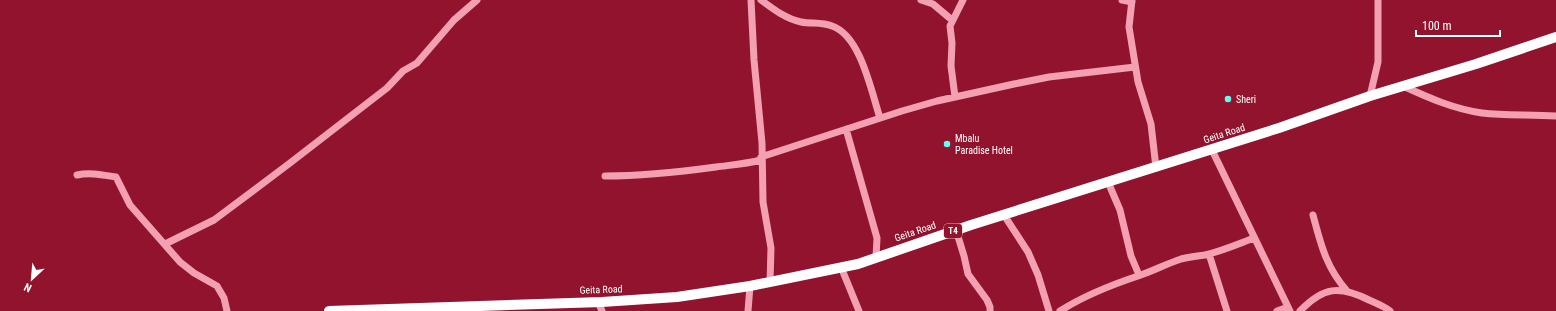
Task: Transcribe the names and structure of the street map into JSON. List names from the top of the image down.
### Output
{
  "streets": {
    "highway": ["Geita Road", "T4"]
  },
  "places": ["Sheri", "Mbalu Paradise Hotel"],
  "scale_bar": "100 m",
  "north": "bottom left"
}
